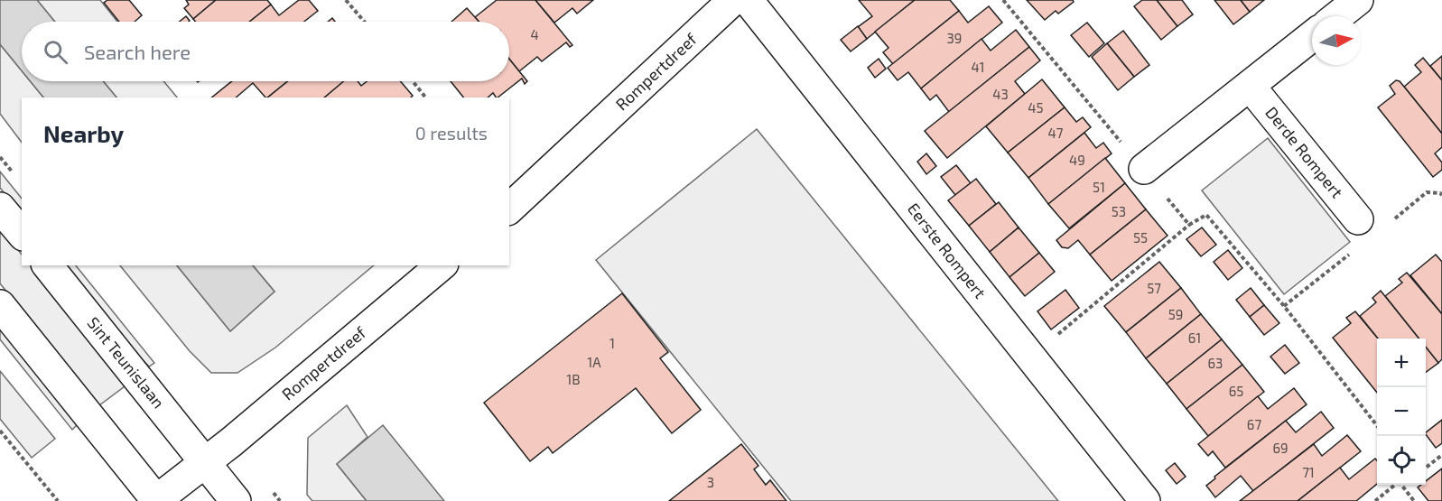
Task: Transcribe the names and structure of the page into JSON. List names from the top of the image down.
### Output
{
  "streets": {
    "street": [
      "Rompertdreef",
      "Derde Rompert",
      "Eerste Rompert",
      "Sint Teunislaan"
    ]
  },
  "crossings": [
    ["Rompertdreef", "Sint Teunislaan"]
  ],
  "house_numbers": [
    "4",
    "39",
    "41",
    "43",
    "45",
    "47",
    "49",
    "51",
    "53",
    "55",
    "57",
    "59",
    "61",
    "1",
    "1A",
    "63",
    "1B",
    "65",
    "67",
    "69",
    "71",
    "3"
  ],
  "north": "right",
  "page": {
    "search": "Search here",
    "heading": ["Nearby", "0 results"],
    "map_buttons": ["+", "−"]
  }
}
